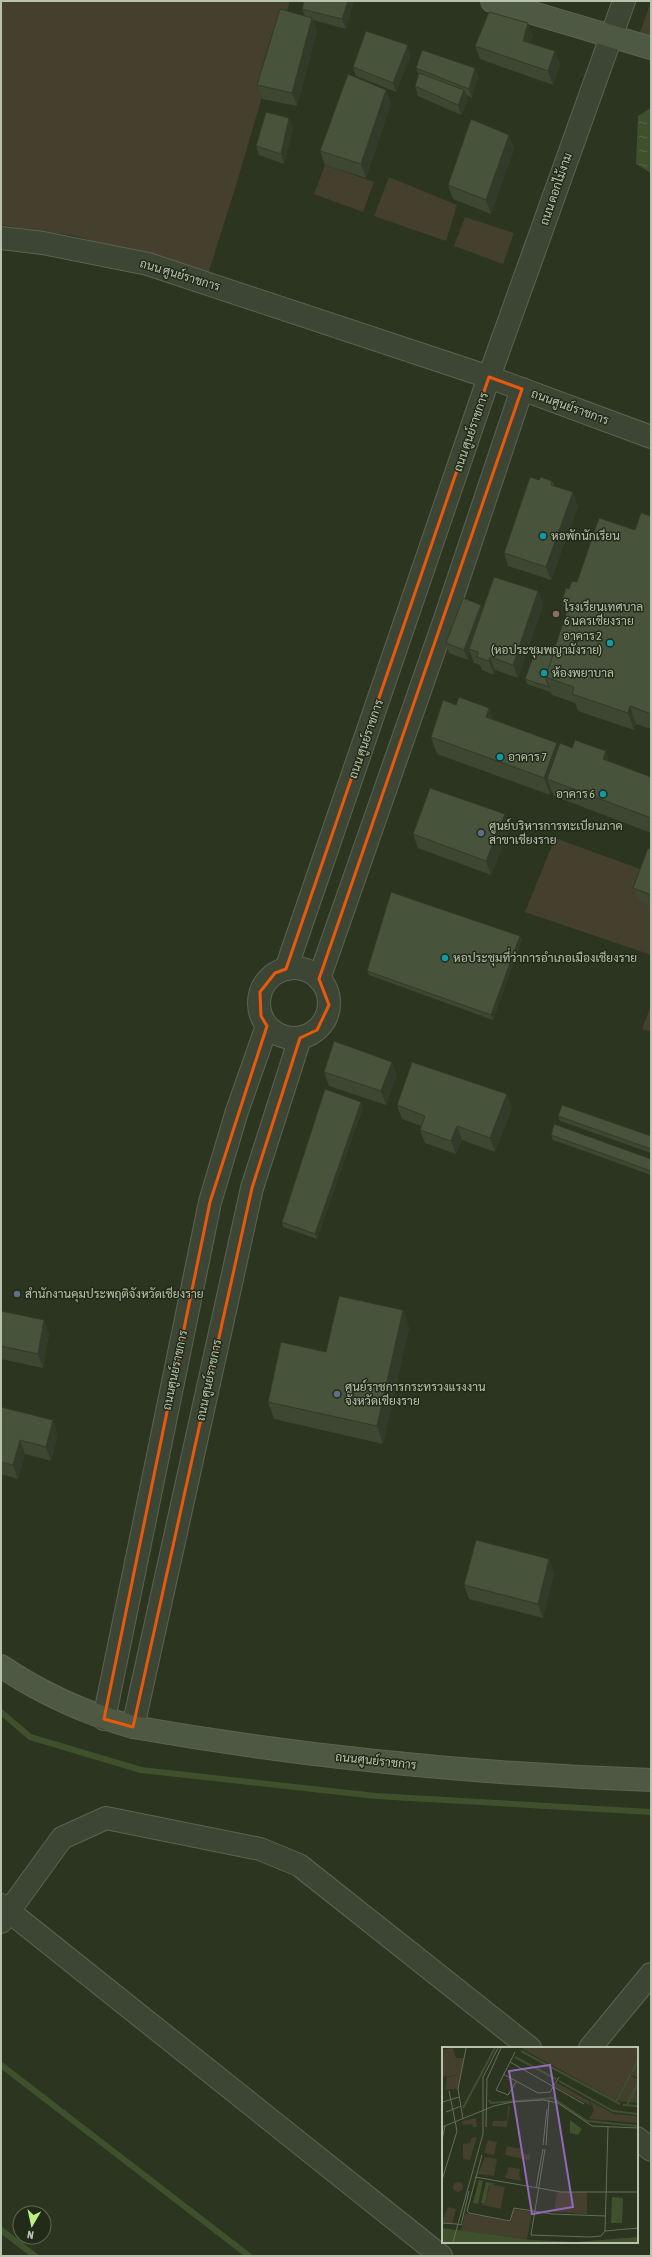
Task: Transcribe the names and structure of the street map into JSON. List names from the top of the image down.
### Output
{
  "streets": {
    "street": ["ถนน ดอกไม้งาม", "ถนน ศูนย์ราชการ", "ถนนศูนย์ราชการ"]
  },
  "crossings": [
    ["ถนน ดอกไม้งาม", "ถนน ศูนย์ราชการ"],
    ["ถนน ดอกไม้งาม", "ถนนศูนย์ราชการ"],
    ["ถนน ศูนย์ราชการ", "ถนนศูนย์ราชการ"]
  ],
  "places": [
    "หอพักนักเรียน",
    "โรงเรียนเทศบาล 6 นครเชียงราย",
    "อาคาร 2 (หอประชุมพญามังราย)",
    "ห้องพยาบาล",
    "อาคาร 7",
    "อาคาร 6",
    "ศูนย์บริหารการทะเบียนภาค สาขาเชียงราย",
    "หอประชุมที่ว่าการอำเภอเมืองเชียงราย",
    "สำนักงานคุมประพฤติจังหวัดเชียงราย",
    "ศูนย์ราชการกระทรวงแรงงาน จังหวัดเชียงราย"
  ],
  "north": "bottom"
}
